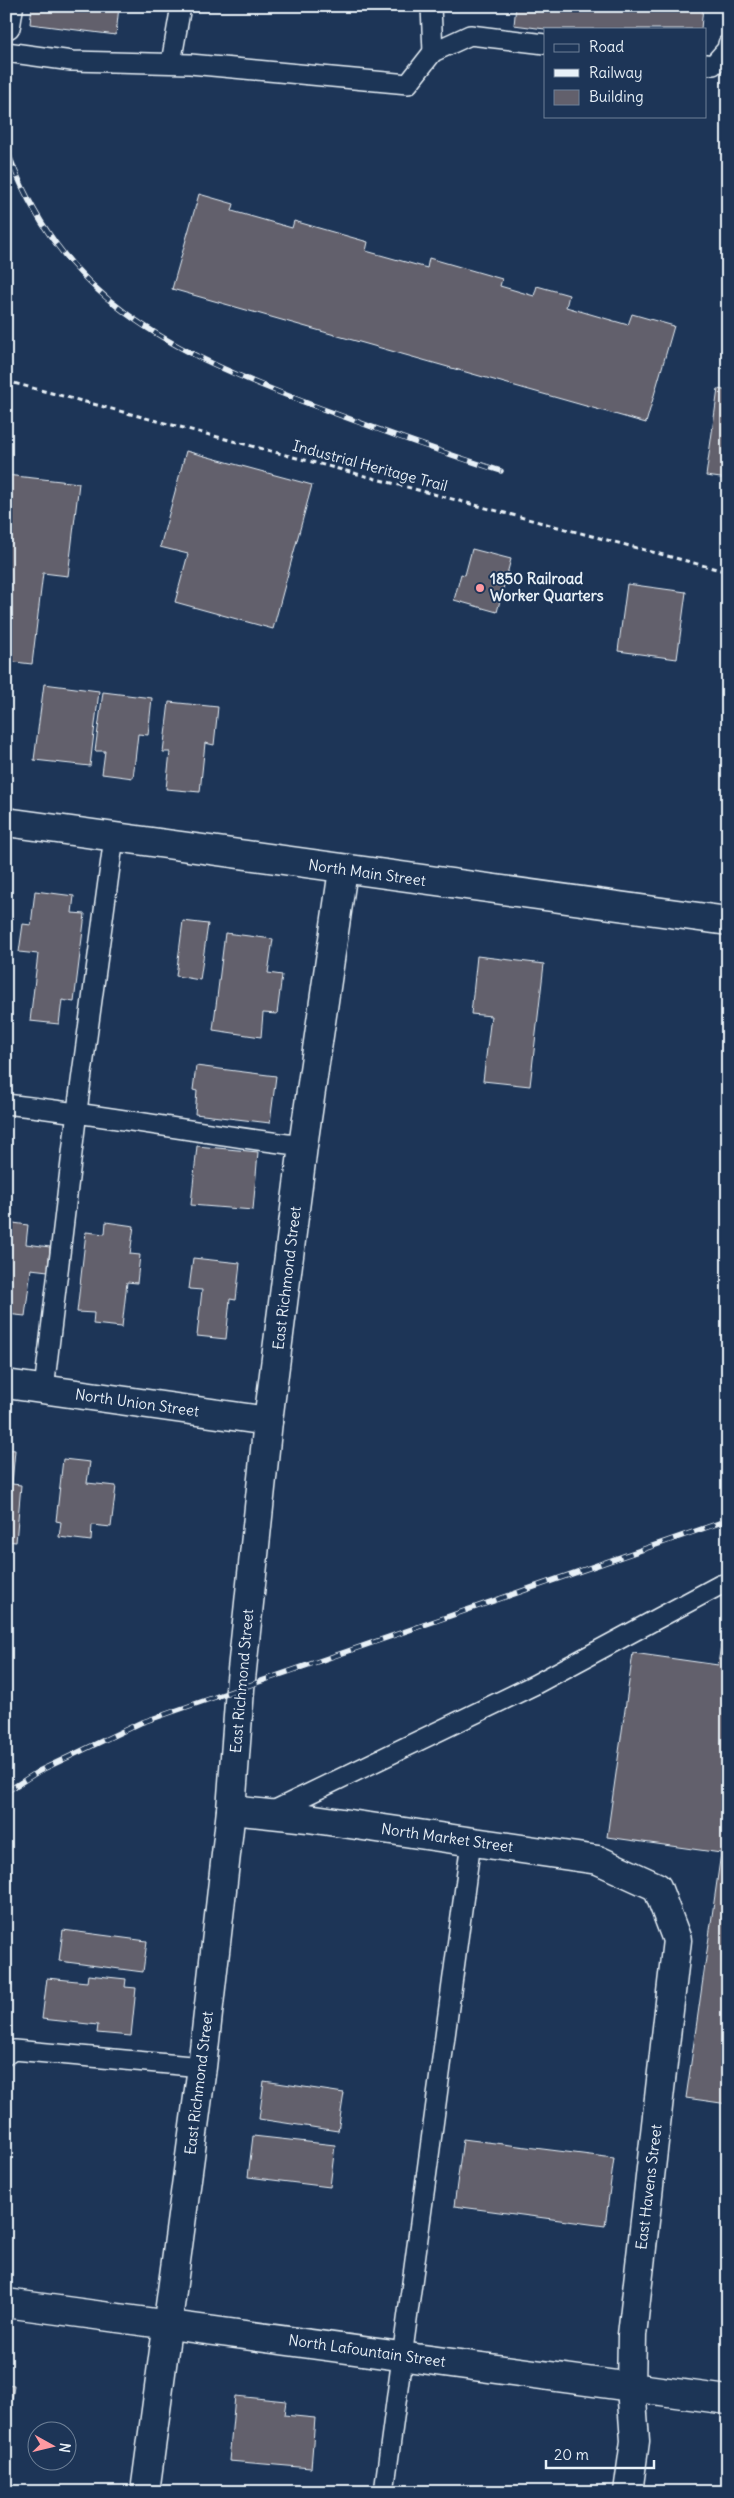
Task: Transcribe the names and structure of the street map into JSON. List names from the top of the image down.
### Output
{
  "streets": {
    "street": [
      "North Main Street",
      "East Richmond Street",
      "North Union Street",
      "North Market Street",
      "East Havens Street",
      "North Lafountain Street"
    ],
    "path": ["Industrial Heritage Trail"]
  },
  "crossings": [
    ["North Main Street", "East Richmond Street"],
    ["East Richmond Street", "North Union Street"],
    ["East Richmond Street", "North Market Street"],
    ["East Richmond Street", "North Lafountain Street"],
    ["North Market Street", "East Havens Street"],
    ["East Havens Street", "North Lafountain Street"]
  ],
  "places": ["1850 Railroad Worker Quarters"],
  "legend": ["Road", "Railway", "Building"],
  "scale_bar": "20 m",
  "north": "right"
}
